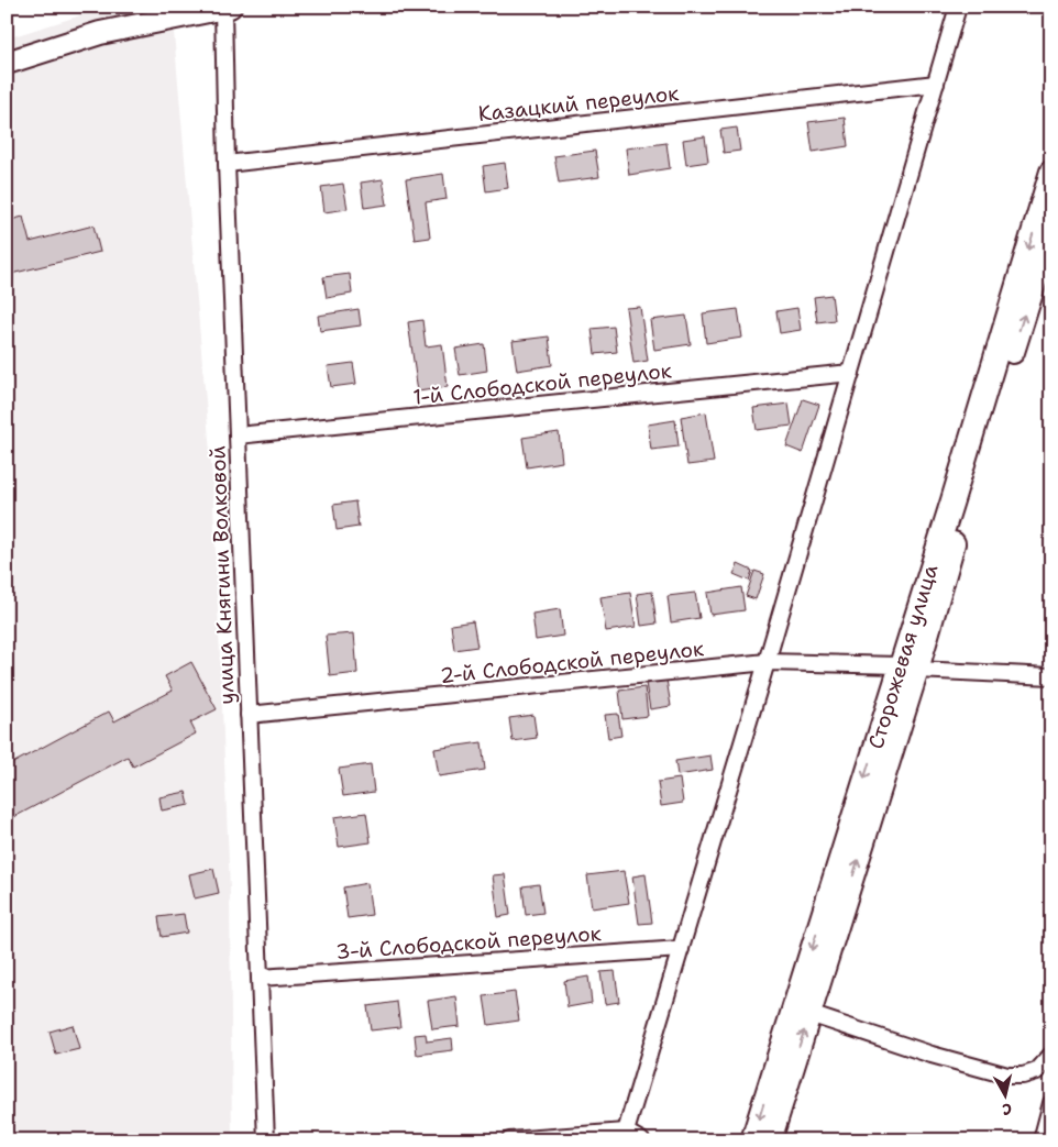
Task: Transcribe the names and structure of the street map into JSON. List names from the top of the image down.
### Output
{
  "streets": {
    "main road": ["Сторожевая улица"],
    "street": [
      "Казацкий переулок",
      "1-й Слободской переулок",
      "улица Княгини Волковой",
      "2-й Слободской переулок",
      "3-й Слободской переулок"
    ]
  },
  "crossings": [
    ["Казацкий переулок", "улица Княгини Волковой"],
    ["1-й Слободской переулок", "улица Княгини Волковой"],
    ["улица Княгини Волковой", "2-й Слободской переулок"],
    ["улица Княгини Волковой", "3-й Слободской переулок"],
    ["Сторожевая улица", "2-й Слободской переулок"]
  ],
  "north": "bottom"
}
